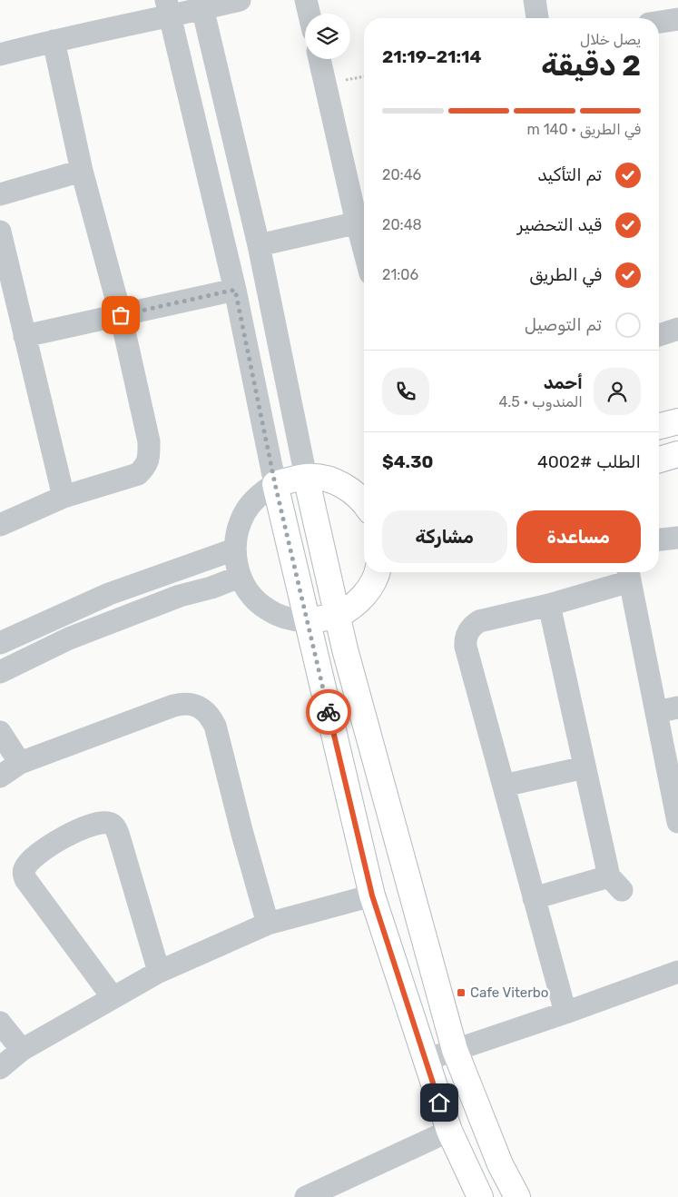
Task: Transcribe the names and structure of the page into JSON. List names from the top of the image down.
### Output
{
  "places": {
    "transit": ["Cafe Viterbo"]
  },
  "page": {
    "heading": ["2 دقيقة", "يصل خلال", "21:14–21:19"],
    "panel": [
      "أحمد",
      "المندوب · 4.5",
      "الطلب #4002",
      "$4.30"
    ],
    "bar": "في الطريق · 140 m",
    "list": [
      ["تم التأكيد", "20:46"],
      ["قيد التحضير", "20:48"],
      ["في الطريق", "21:06"],
      "تم التوصيل"
    ],
    "buttons": ["مساعدة", "مشاركة"]
  }
}
